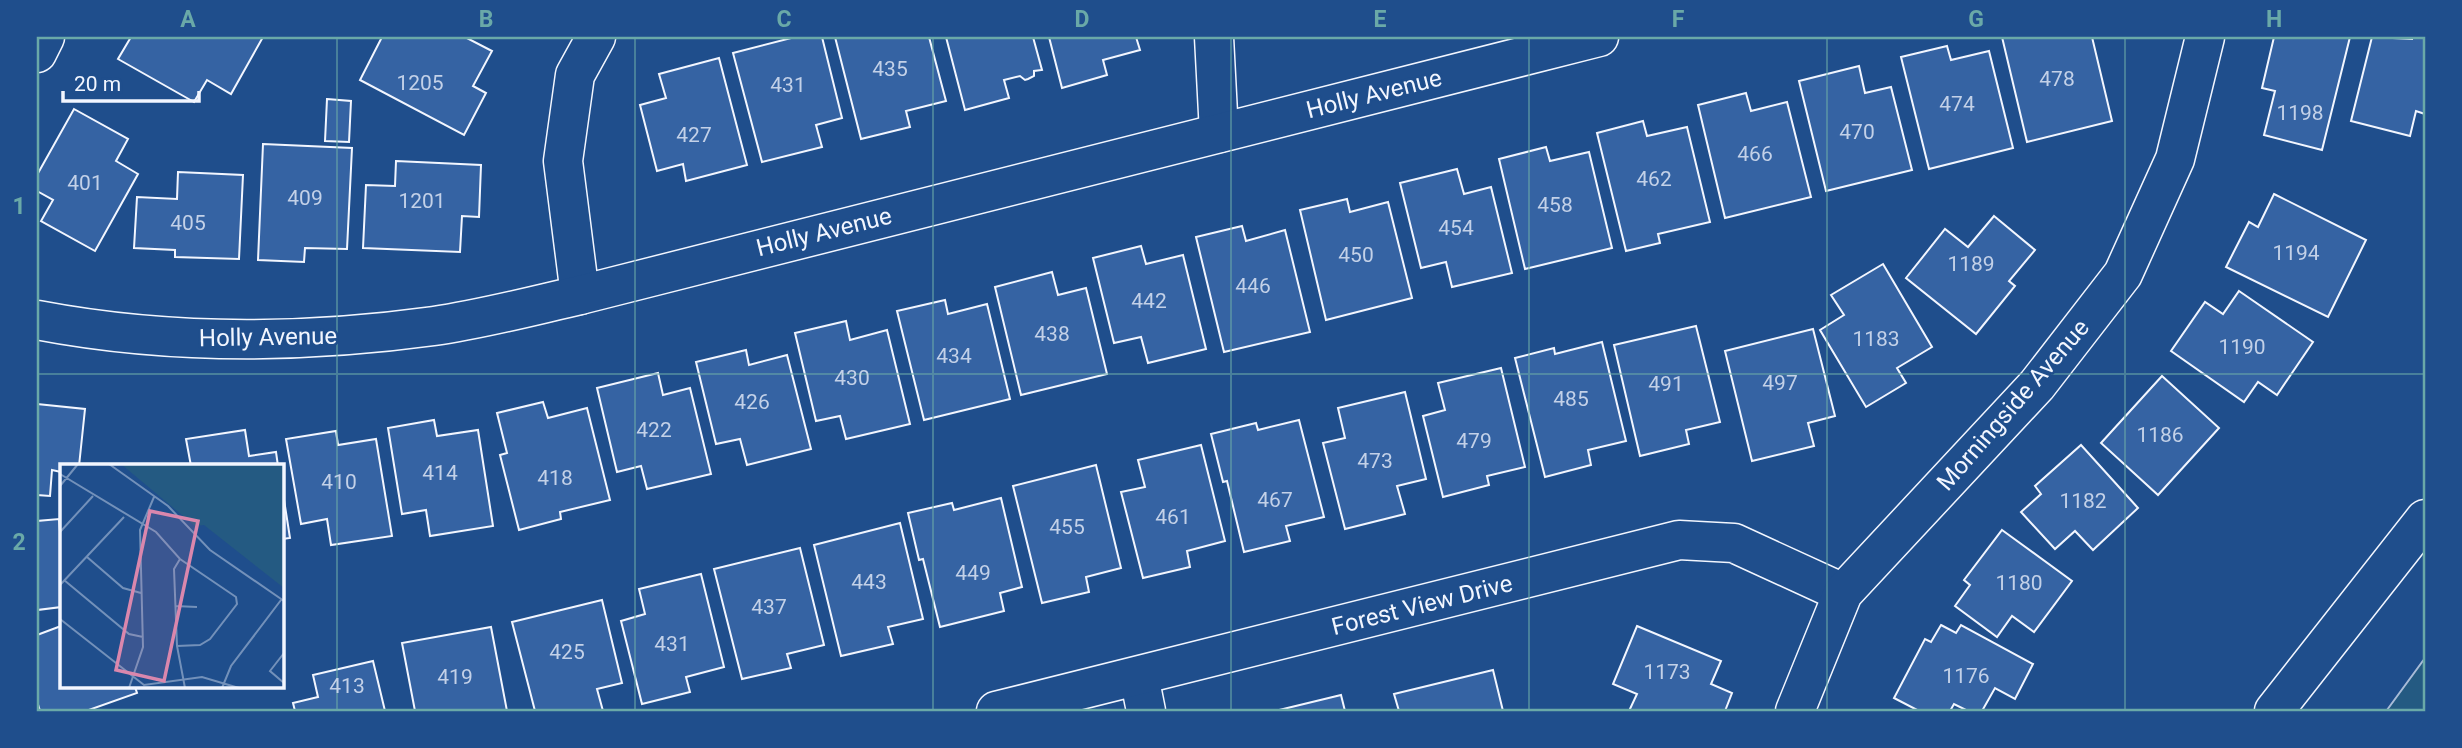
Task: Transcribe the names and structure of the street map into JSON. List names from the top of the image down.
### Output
{
  "streets": {
    "street": ["Holly Avenue", "Morningside Avenue", "Forest View Drive"]
  },
  "crossings": [
    ["Morningside Avenue", "Forest View Drive"]
  ],
  "house_numbers": [
    "435",
    "478",
    "1205",
    "431",
    "474",
    "1198",
    "470",
    "427",
    "466",
    "462",
    "401",
    "409",
    "1201",
    "458",
    "405",
    "454",
    "1194",
    "450",
    "1189",
    "446",
    "442",
    "438",
    "1183",
    "1190",
    "434",
    "430",
    "497",
    "491",
    "485",
    "426",
    "422",
    "1186",
    "479",
    "473",
    "414",
    "418",
    "410",
    "467",
    "1182",
    "461",
    "455",
    "449",
    "443",
    "1180",
    "437",
    "431",
    "425",
    "1173",
    "1176",
    "419",
    "413"
  ],
  "scale_bar": "20 m",
  "grid": {
    "columns": [
      "A",
      "B",
      "C",
      "D",
      "E",
      "F",
      "G",
      "H"
    ],
    "rows": ["1", "2"]
  }
}
